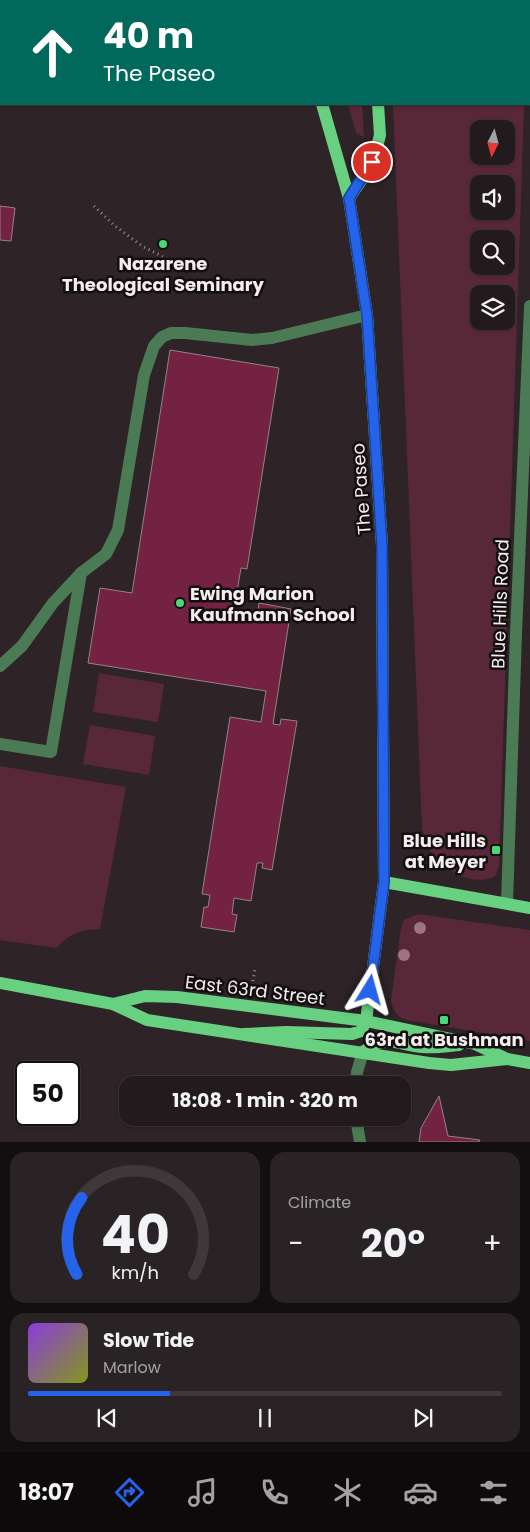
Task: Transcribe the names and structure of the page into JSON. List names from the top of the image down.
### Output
{
  "streets": {
    "main road": ["The Paseo", "East 63rd Street"],
    "street": ["Blue Hills Road"]
  },
  "crossings": [
    ["The Paseo", "East 63rd Street"]
  ],
  "places": {
    "other": ["Nazarene Theological Seminary", "Ewing Marion Kaufmann School"],
    "transit": ["Blue Hills at Meyer", "63rd at Bushman"]
  },
  "north": "bottom",
  "page": {
    "turn": ["40 m", "The Paseo"],
    "limit": "50",
    "trip": "18:08 · 1 min · 320 m",
    "tile": "Climate",
    "heat": ["−", "20°", "+"],
    "song": ["Slow Tide", "Marlow"],
    "tabs": "18:07",
    "gauge": ["40", "km/h"]
  }
}
